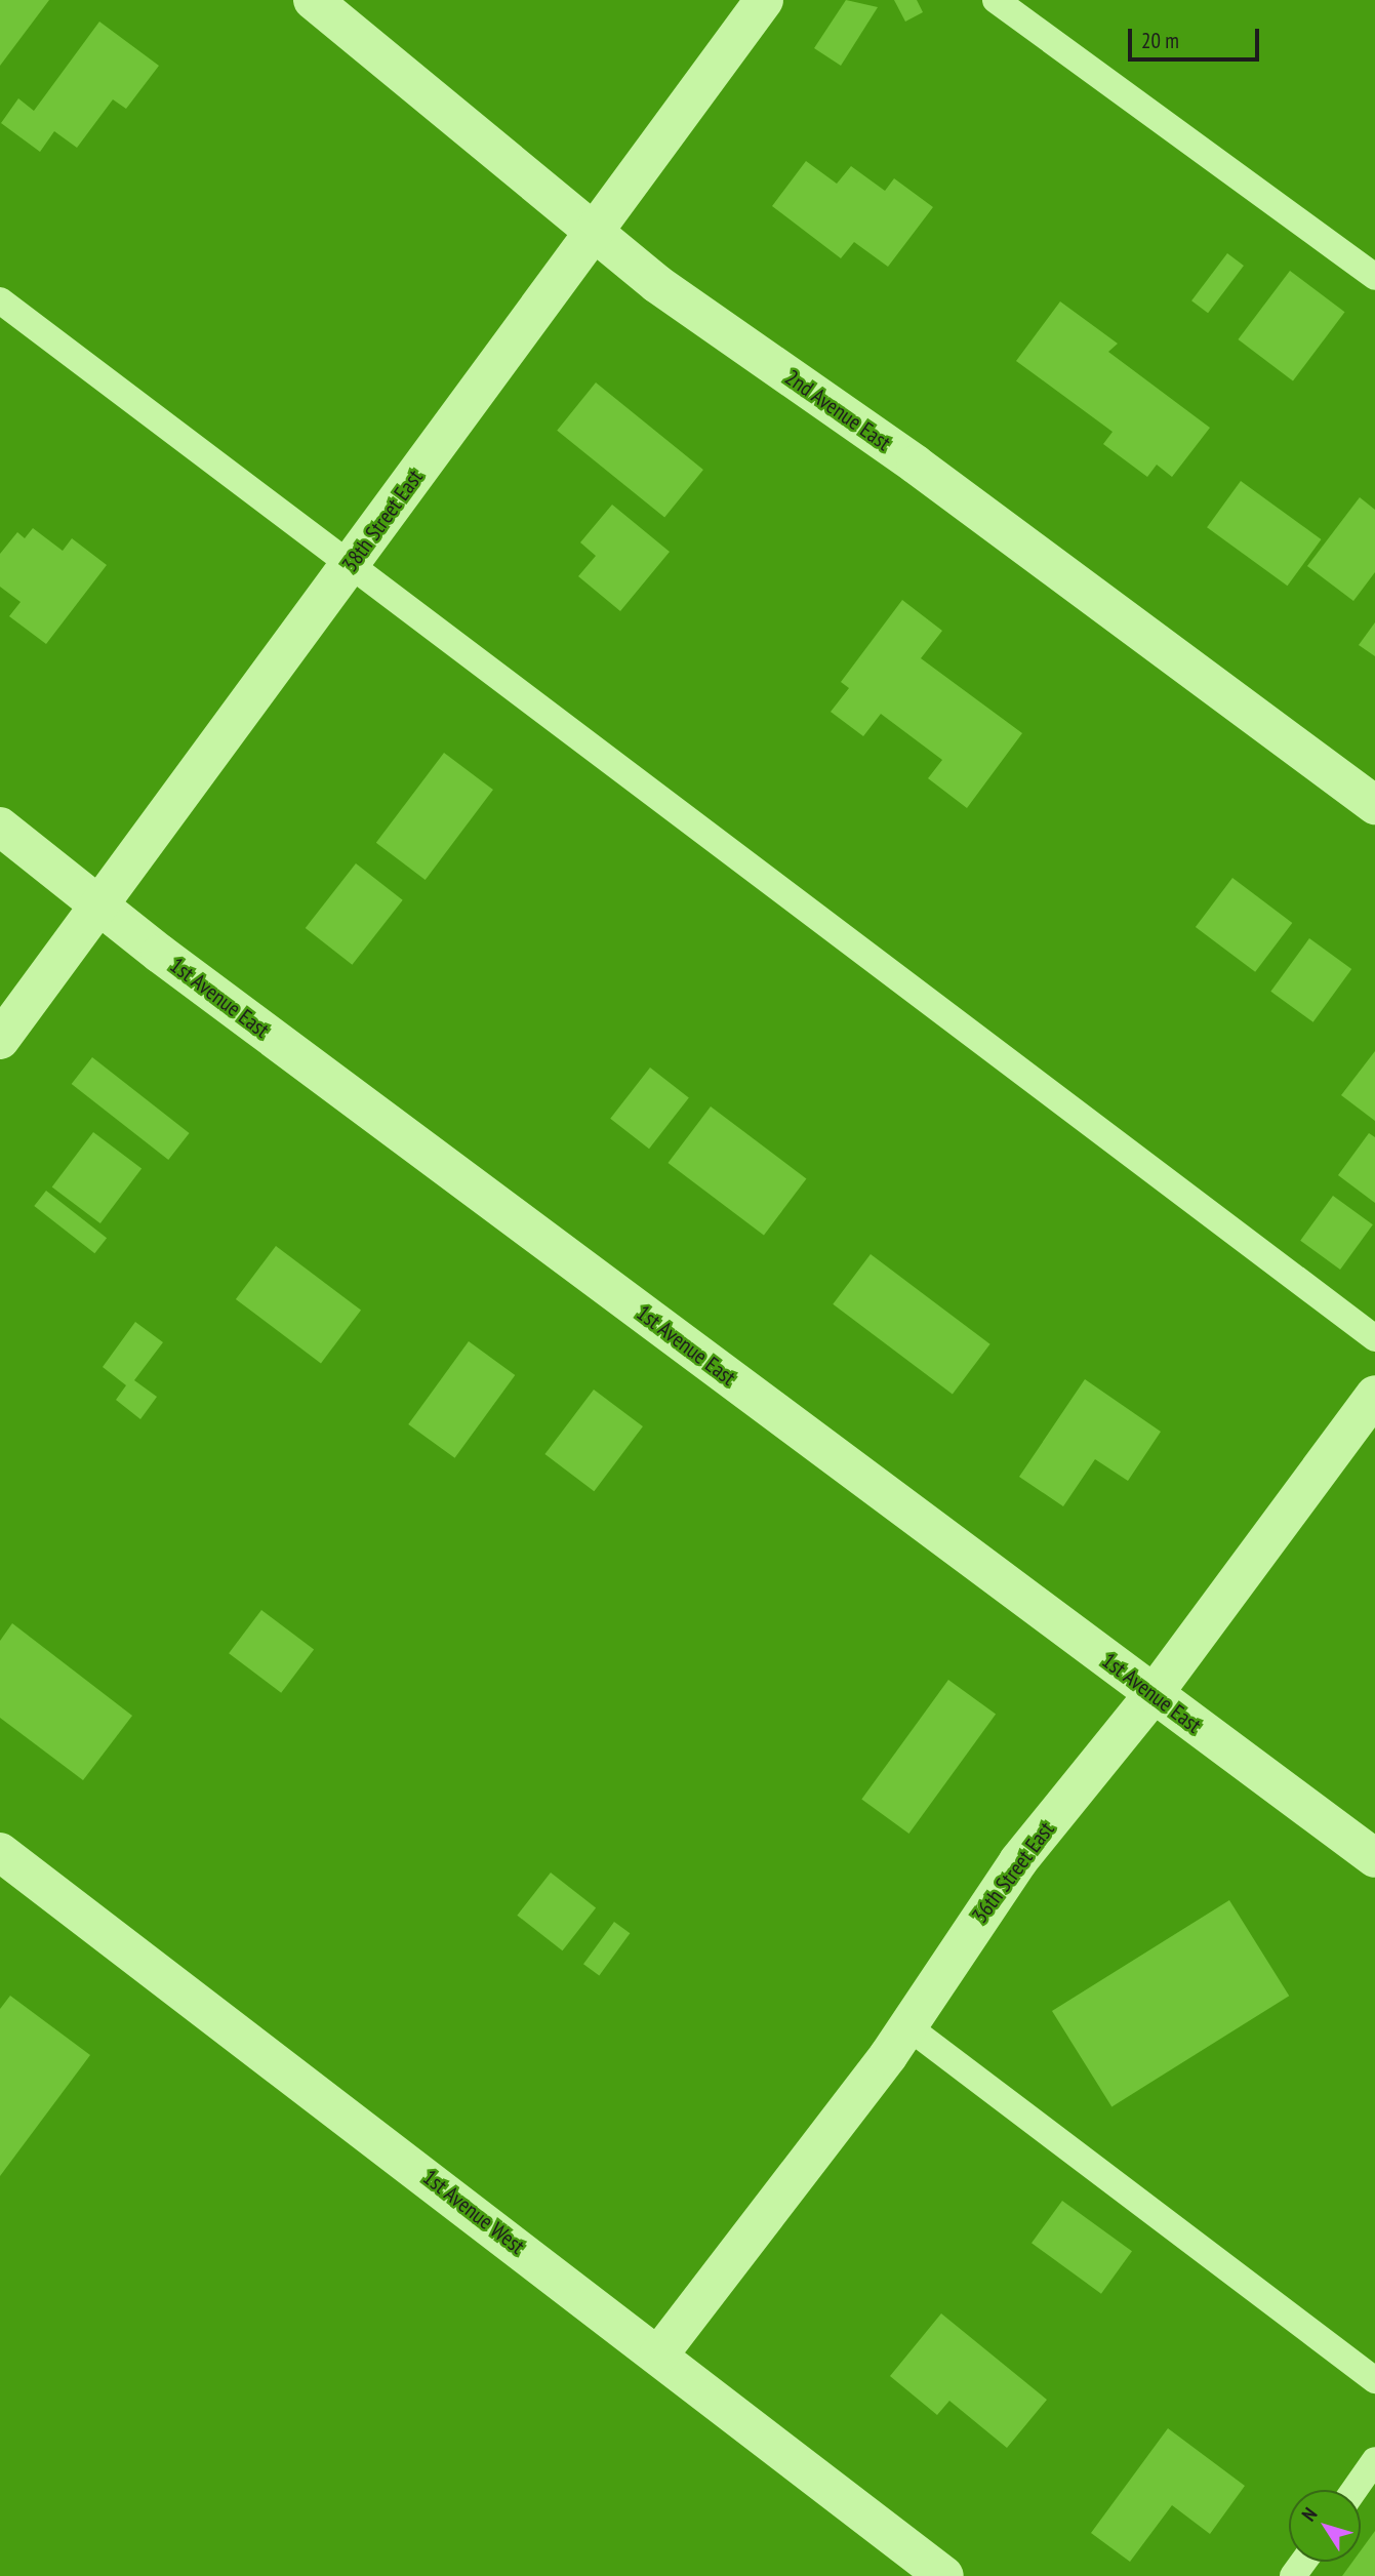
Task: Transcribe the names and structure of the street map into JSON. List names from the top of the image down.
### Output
{
  "streets": {
    "street": [
      "2nd Avenue East",
      "38th Street East",
      "1st Avenue East",
      "36th Street East",
      "1st Avenue West"
    ]
  },
  "crossings": [
    ["2nd Avenue East", "38th Street East"],
    ["38th Street East", "1st Avenue East"],
    ["1st Avenue East", "36th Street East"],
    ["36th Street East", "1st Avenue West"]
  ],
  "scale_bar": "20 m",
  "north": "top left"
}
